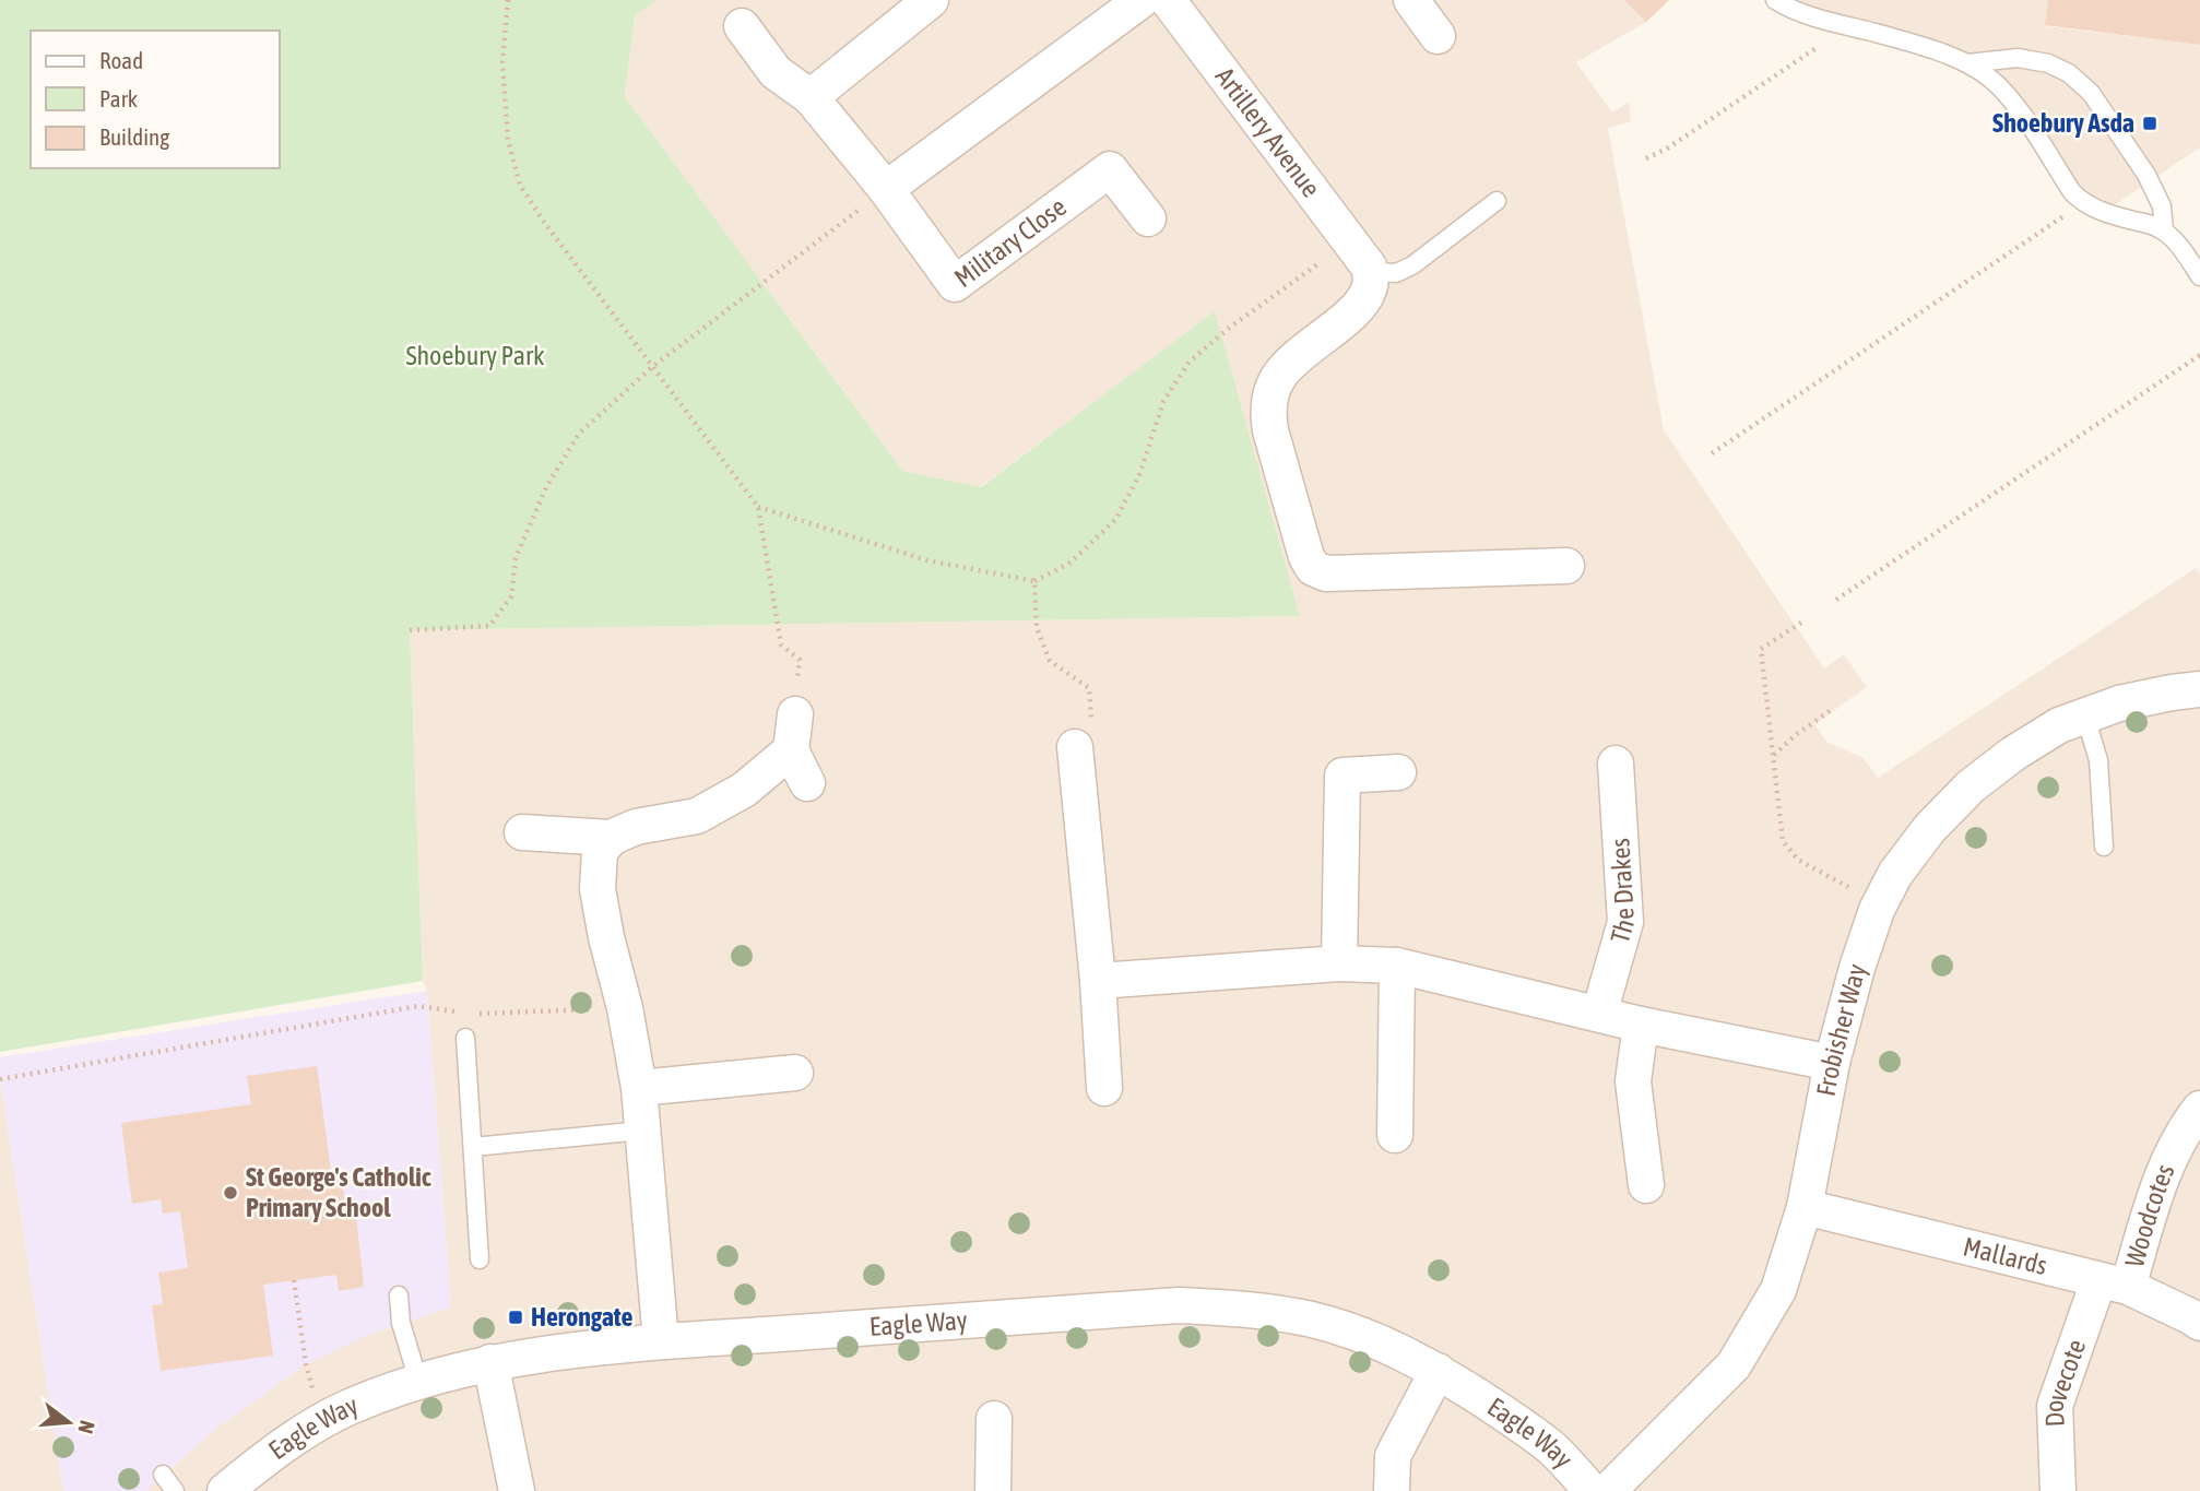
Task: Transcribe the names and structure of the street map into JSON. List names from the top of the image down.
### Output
{
  "streets": {
    "street": [
      "Artillery Avenue",
      "Military Close",
      "The Drakes",
      "Frobisher Way",
      "Woodcotes",
      "Mallards",
      "Eagle Way",
      "Dovecote"
    ]
  },
  "crossings": [
    ["Frobisher Way", "Mallards"],
    ["Woodcotes", "Mallards"],
    ["Woodcotes", "Dovecote"],
    ["Mallards", "Dovecote"]
  ],
  "parks": ["Shoebury Park"],
  "places": {
    "transit": ["Shoebury Asda", "Herongate"],
    "other": ["St George's Catholic Primary School"]
  },
  "legend": ["Road", "Park", "Building"],
  "north": "right"
}
